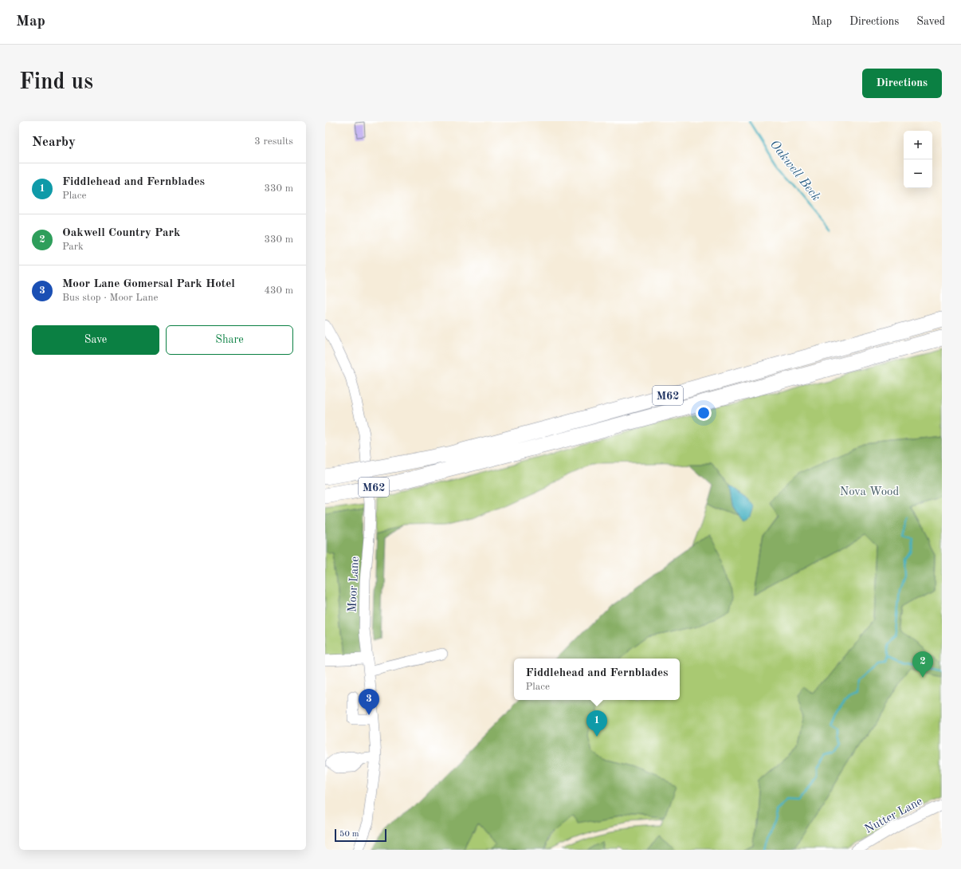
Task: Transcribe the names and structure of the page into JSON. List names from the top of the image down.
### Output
{
  "streets": {
    "highway": ["M62"],
    "street": ["Moor Lane", "Nutter Lane"]
  },
  "water": ["Oakwell Beck"],
  "parks": ["Nova Wood"],
  "scale_bar": "50 m",
  "page": {
    "header": "Map",
    "nav": ["Map", "Directions", "Saved"],
    "buttons": [
      "Directions",
      ["Save", "Share"]
    ],
    "title": "Find us",
    "heading": ["Nearby", "3 results"],
    "map_buttons": ["+", "−"],
    "list": [
      {
        "mark": "1",
        "name": "Fiddlehead and Fernblades",
        "note": "Place",
        "value": "330 m"
      },
      {
        "mark": "2",
        "name": "Oakwell Country Park",
        "note": "Park",
        "value": "330 m"
      },
      {
        "mark": "3",
        "name": "Moor Lane Gomersal Park Hotel",
        "note": "Bus stop · Moor Lane",
        "value": "430 m"
      }
    ],
    "pins": ["2", "3", "1"],
    "popup": ["Fiddlehead and Fernblades", "Place"],
    "scale": "50 m"
  }
}
